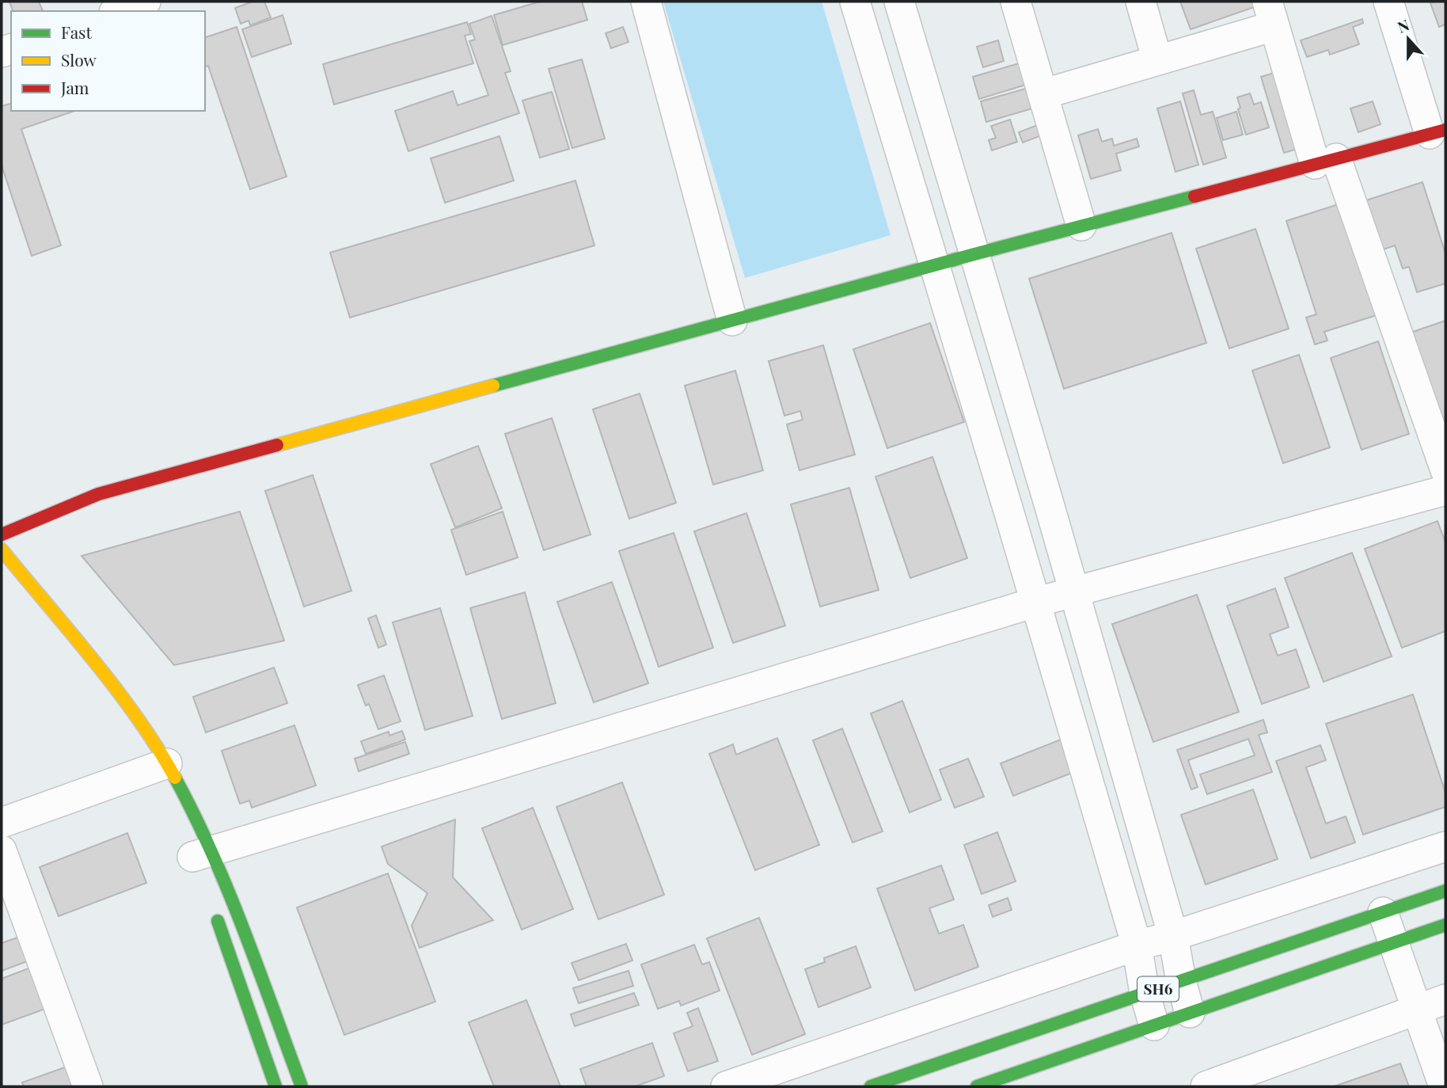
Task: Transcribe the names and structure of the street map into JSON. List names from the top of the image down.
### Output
{
  "streets": {
    "street": ["SH6"]
  },
  "legend": ["Fast", "Slow", "Jam"],
  "north": "top"
}
